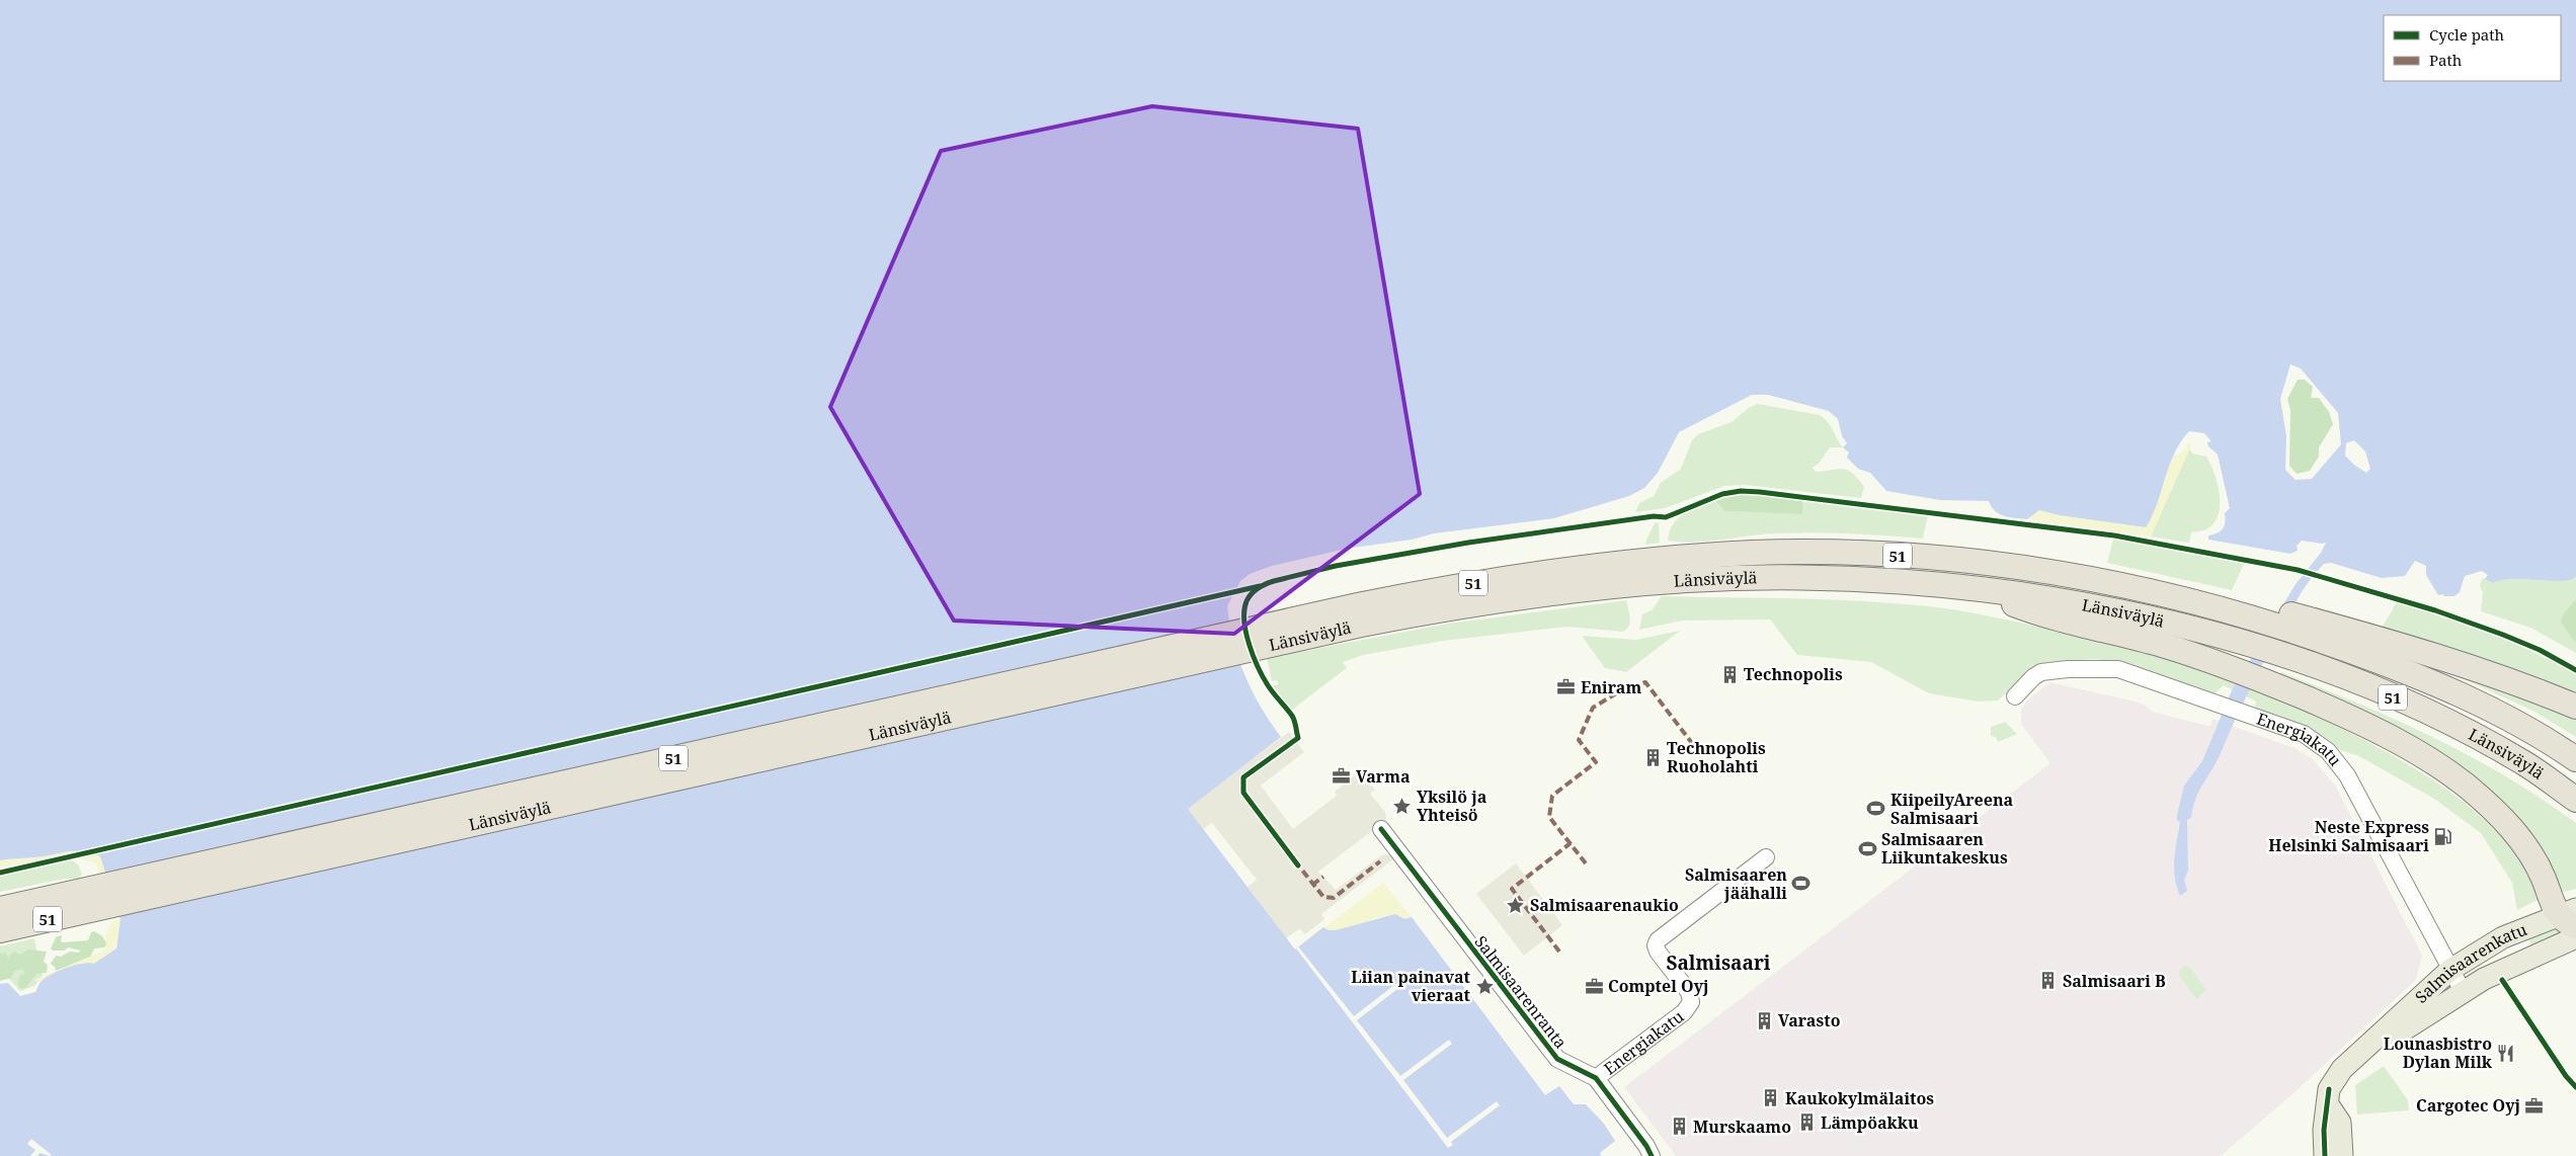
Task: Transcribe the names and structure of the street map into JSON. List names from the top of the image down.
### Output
{
  "streets": {
    "highway": ["51", "Länsiväylä"],
    "main road": ["Salmisaarenkatu"],
    "street": ["Energiakatu", "Salmisaarenranta"]
  },
  "crossings": [
    ["Energiakatu", "Salmisaarenkatu"],
    ["Energiakatu", "Salmisaarenranta"]
  ],
  "districts": ["Salmisaari"],
  "places": {
    "building": [
      "Technopolis",
      "Technopolis Ruoholahti",
      "Salmisaari B",
      "Varasto",
      "Kaukokylmälaitos",
      "Lämpöakku",
      "Murskaamo"
    ],
    "office": [
      "Eniram",
      "Varma",
      "Comptel Oyj",
      "Cargotec Oyj"
    ],
    "place": ["Yksilö ja Yhteisö", "Salmisaarenaukio", "Liian painavat vieraat"],
    "sports": ["KiipeilyAreena Salmisaari", "Salmisaaren Liikuntakeskus", "Salmisaaren jäähalli"],
    "fuel station": ["Neste Express Helsinki Salmisaari"],
    "restaurant": ["Lounasbistro Dylan Milk"]
  },
  "legend": ["Cycle path", "Path"]
}
